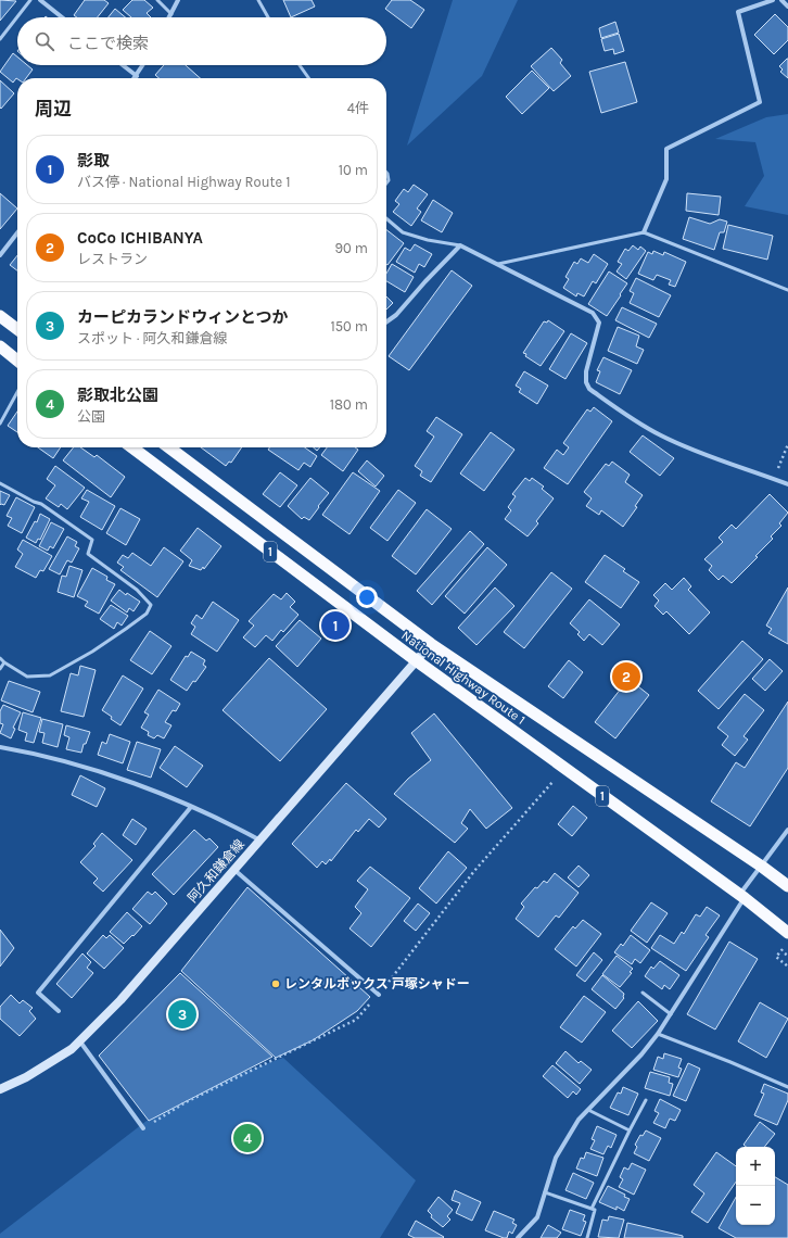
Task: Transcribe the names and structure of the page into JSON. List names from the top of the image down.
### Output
{
  "streets": {
    "highway": ["1", "National Highway Route 1"],
    "main road": ["阿久和鎌倉線"]
  },
  "crossings": [
    ["National Highway Route 1", "阿久和鎌倉線"]
  ],
  "places": ["レンタルボックス 戸塚シャドー"],
  "page": {
    "search": "ここで検索",
    "heading": ["周辺", "4件"],
    "list": [
      {
        "mark": "1",
        "name": "影取",
        "note": "バス停 · National Highway Route 1",
        "value": "10 m"
      },
      {
        "mark": "2",
        "name": "CoCo ICHIBANYA",
        "note": "レストラン",
        "value": "90 m"
      },
      {
        "mark": "3",
        "name": "カーピカランドウィンとつか",
        "note": "スポット · 阿久和鎌倉線",
        "value": "150 m"
      },
      {
        "mark": "4",
        "name": "影取北公園",
        "note": "公園",
        "value": "180 m"
      }
    ],
    "pins": [
      "1",
      "2",
      "3",
      "4"
    ],
    "map_buttons": ["+", "−"]
  }
}
